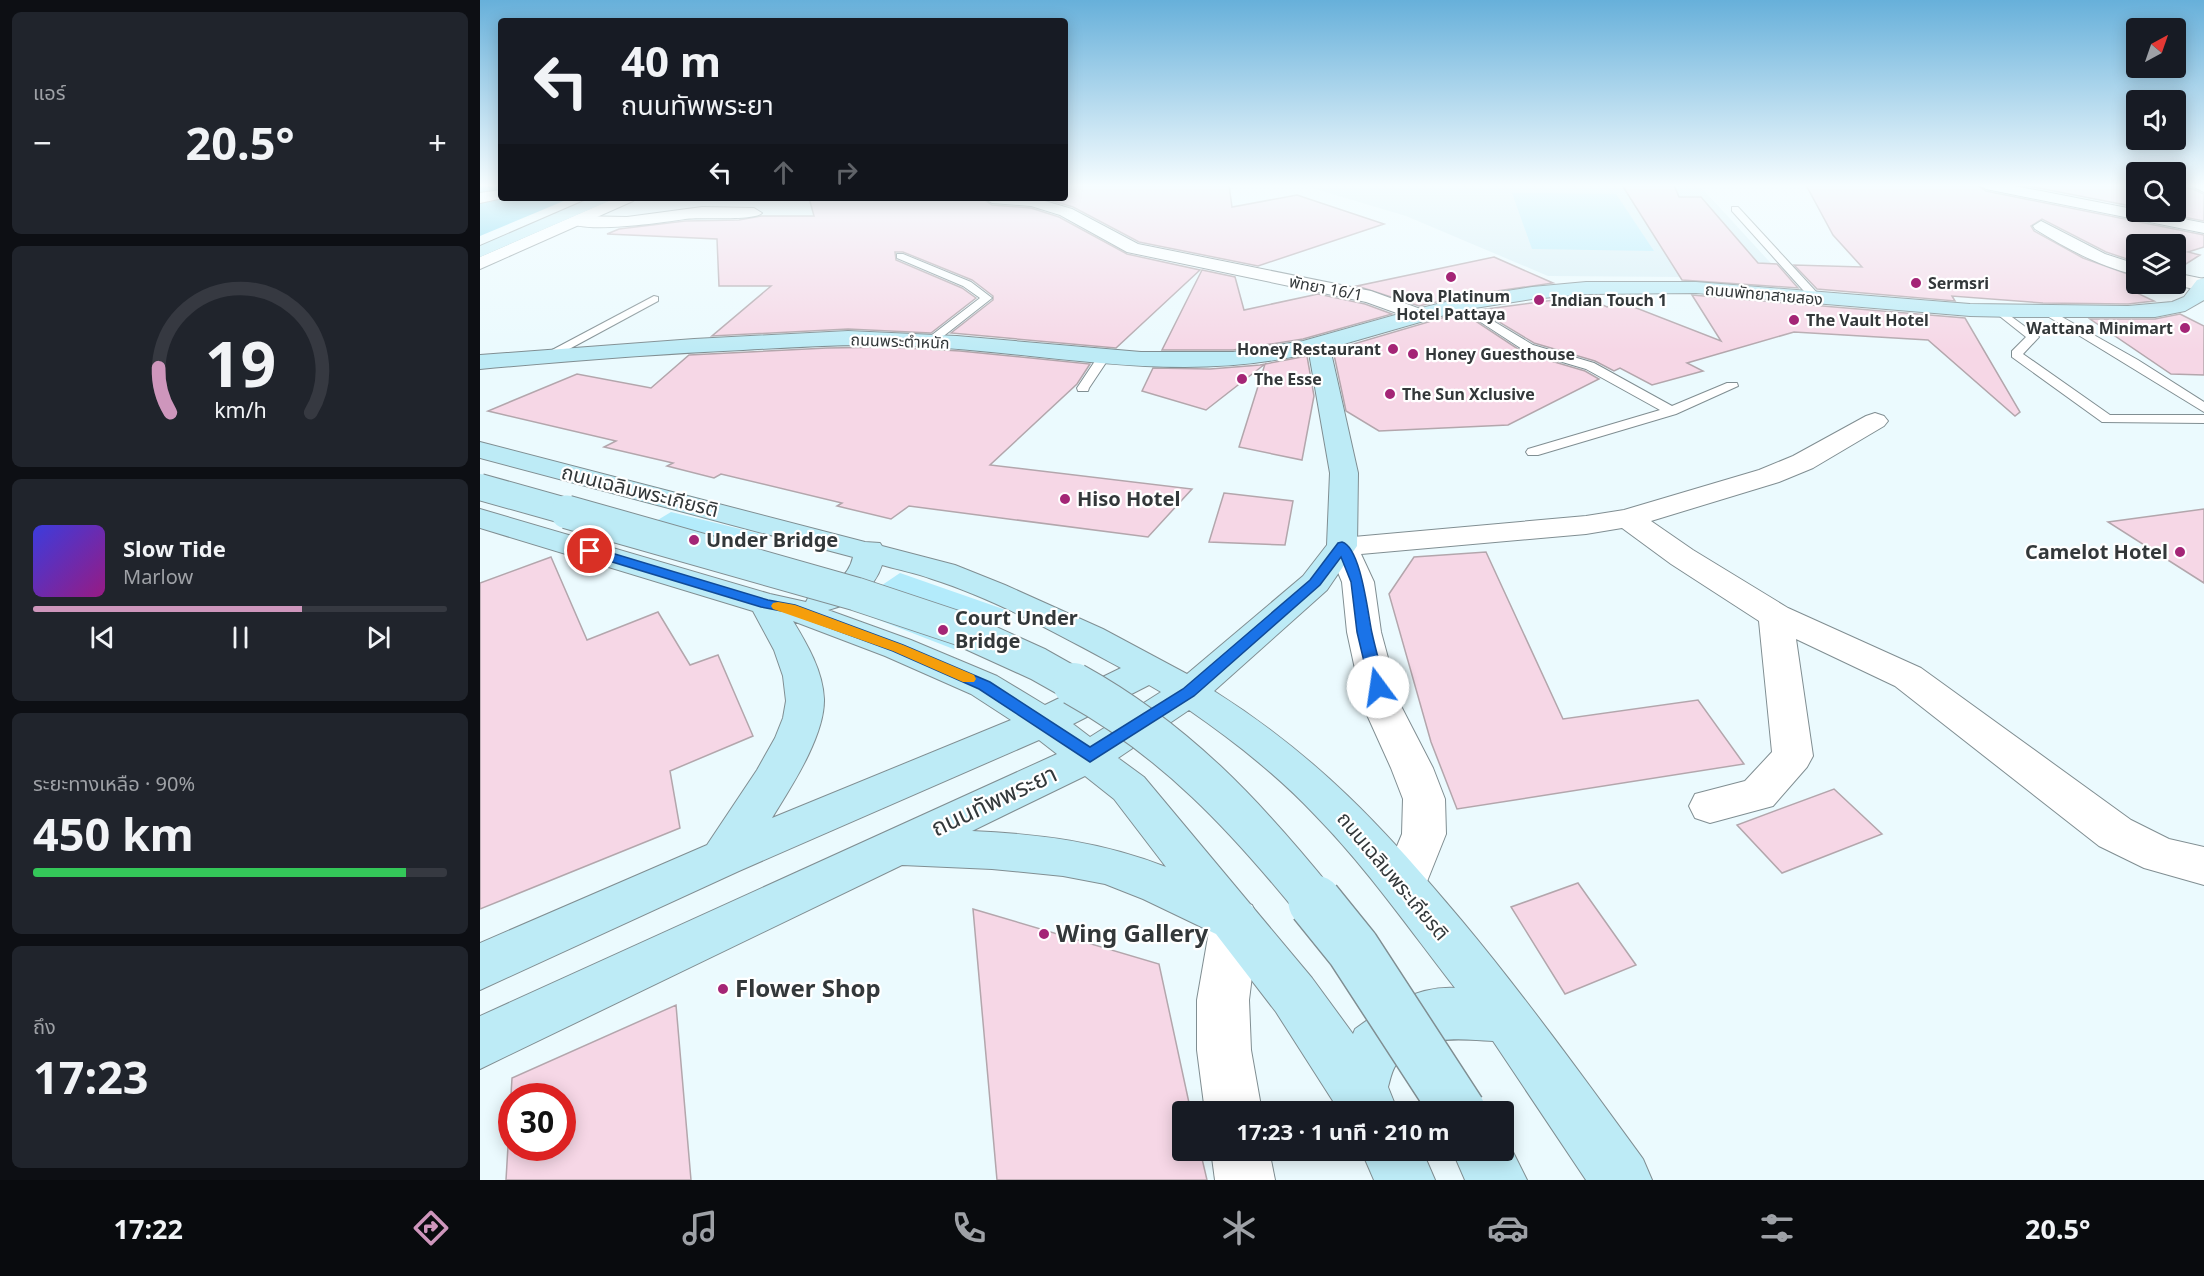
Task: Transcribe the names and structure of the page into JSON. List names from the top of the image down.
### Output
{
  "streets": {
    "main road": [
      "ถนนพัทยาสายสอง",
      "ถนนพระตำหนัก",
      "ถนนเฉลิมพระเกียรติ",
      "ถนนทัพพระยา"
    ],
    "street": ["พัทยา 16/1"]
  },
  "crossings": [
    ["พัทยา 16/1", "ถนนพัทยาสายสอง"],
    ["ถนนพัทยาสายสอง", "ถนนพระตำหนัก"],
    ["ถนนเฉลิมพระเกียรติ", "ถนนทัพพระยา"]
  ],
  "places": [
    "Nova Platinum Hotel Pattaya",
    "Sermsri",
    "Indian Touch 1",
    "The Vault Hotel",
    "Wattana Minimart",
    "Honey Restaurant",
    "Honey Guesthouse",
    "The Esse",
    "The Sun Xclusive",
    "Hiso Hotel",
    "Under Bridge",
    "Camelot Hotel",
    "Court Under Bridge",
    "Wing Gallery",
    "Flower Shop"
  ],
  "north": "top right",
  "page": {
    "tile": [
      "แอร์",
      ["ระยะทางเหลือ · 90%", "450 km"],
      ["ถึง", "17:23"]
    ],
    "turn": ["40 m", "ถนนทัพพระยา"],
    "heat": ["−", "20.5°", "+"],
    "song": ["Slow Tide", "Marlow"],
    "limit": "30",
    "trip": "17:23 · 1 นาที · 210 m",
    "tabs": ["17:22", "20.5°"],
    "gauge": ["19", "km/h"]
  }
}
